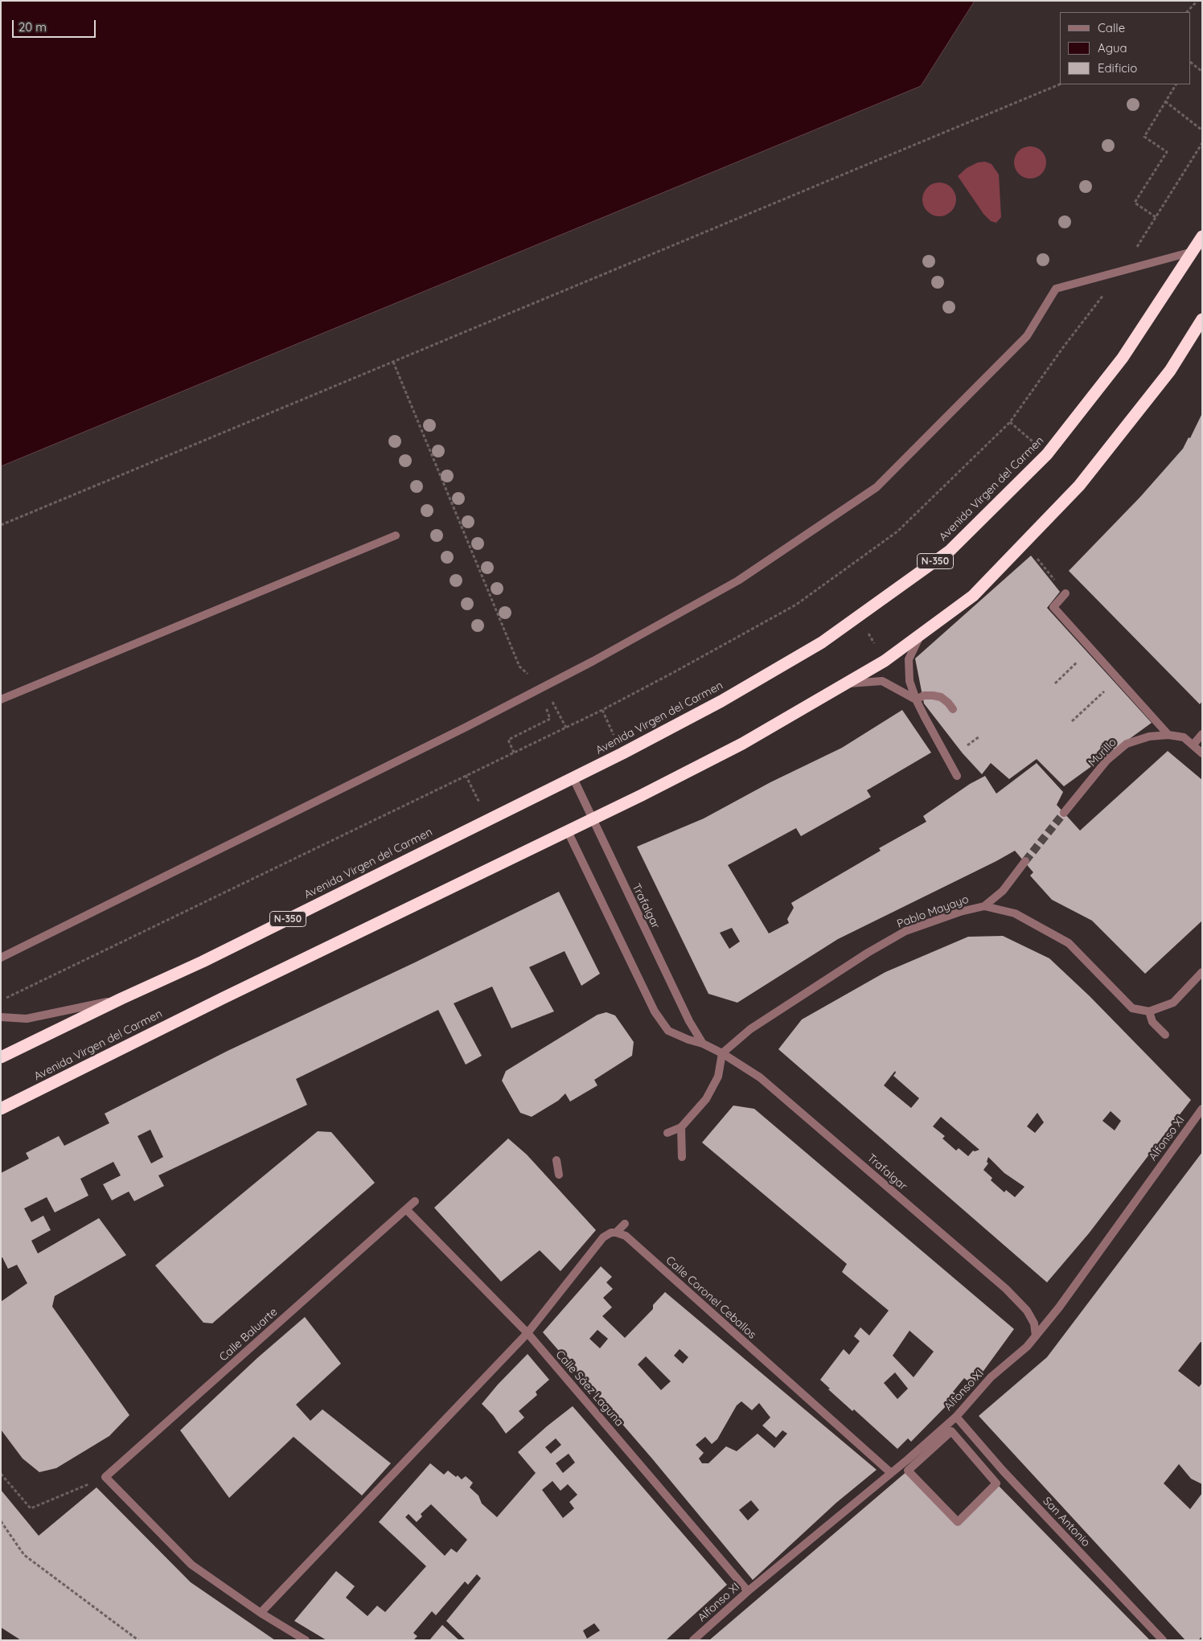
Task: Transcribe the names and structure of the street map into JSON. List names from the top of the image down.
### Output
{
  "streets": {
    "highway": ["Avenida Virgen del Carmen", "N-350"],
    "street": [
      "Murillo",
      "Trafalgar",
      "Pablo Mayayo",
      "Alfonso XI",
      "Calle Coronel Ceballos",
      "Calle Baluarte",
      "Calle Sáez Laguna",
      "San Antonio"
    ]
  },
  "crossings": [
    ["Avenida Virgen del Carmen", "Trafalgar"],
    ["Trafalgar", "Pablo Mayayo"],
    ["Trafalgar", "Alfonso XI"],
    ["Alfonso XI", "Calle Coronel Ceballos"],
    ["Alfonso XI", "Calle Sáez Laguna"],
    ["Alfonso XI", "San Antonio"],
    ["Calle Baluarte", "Calle Sáez Laguna"]
  ],
  "legend": ["Calle", "Agua", "Edificio"],
  "scale_bar": "20 m"
}
